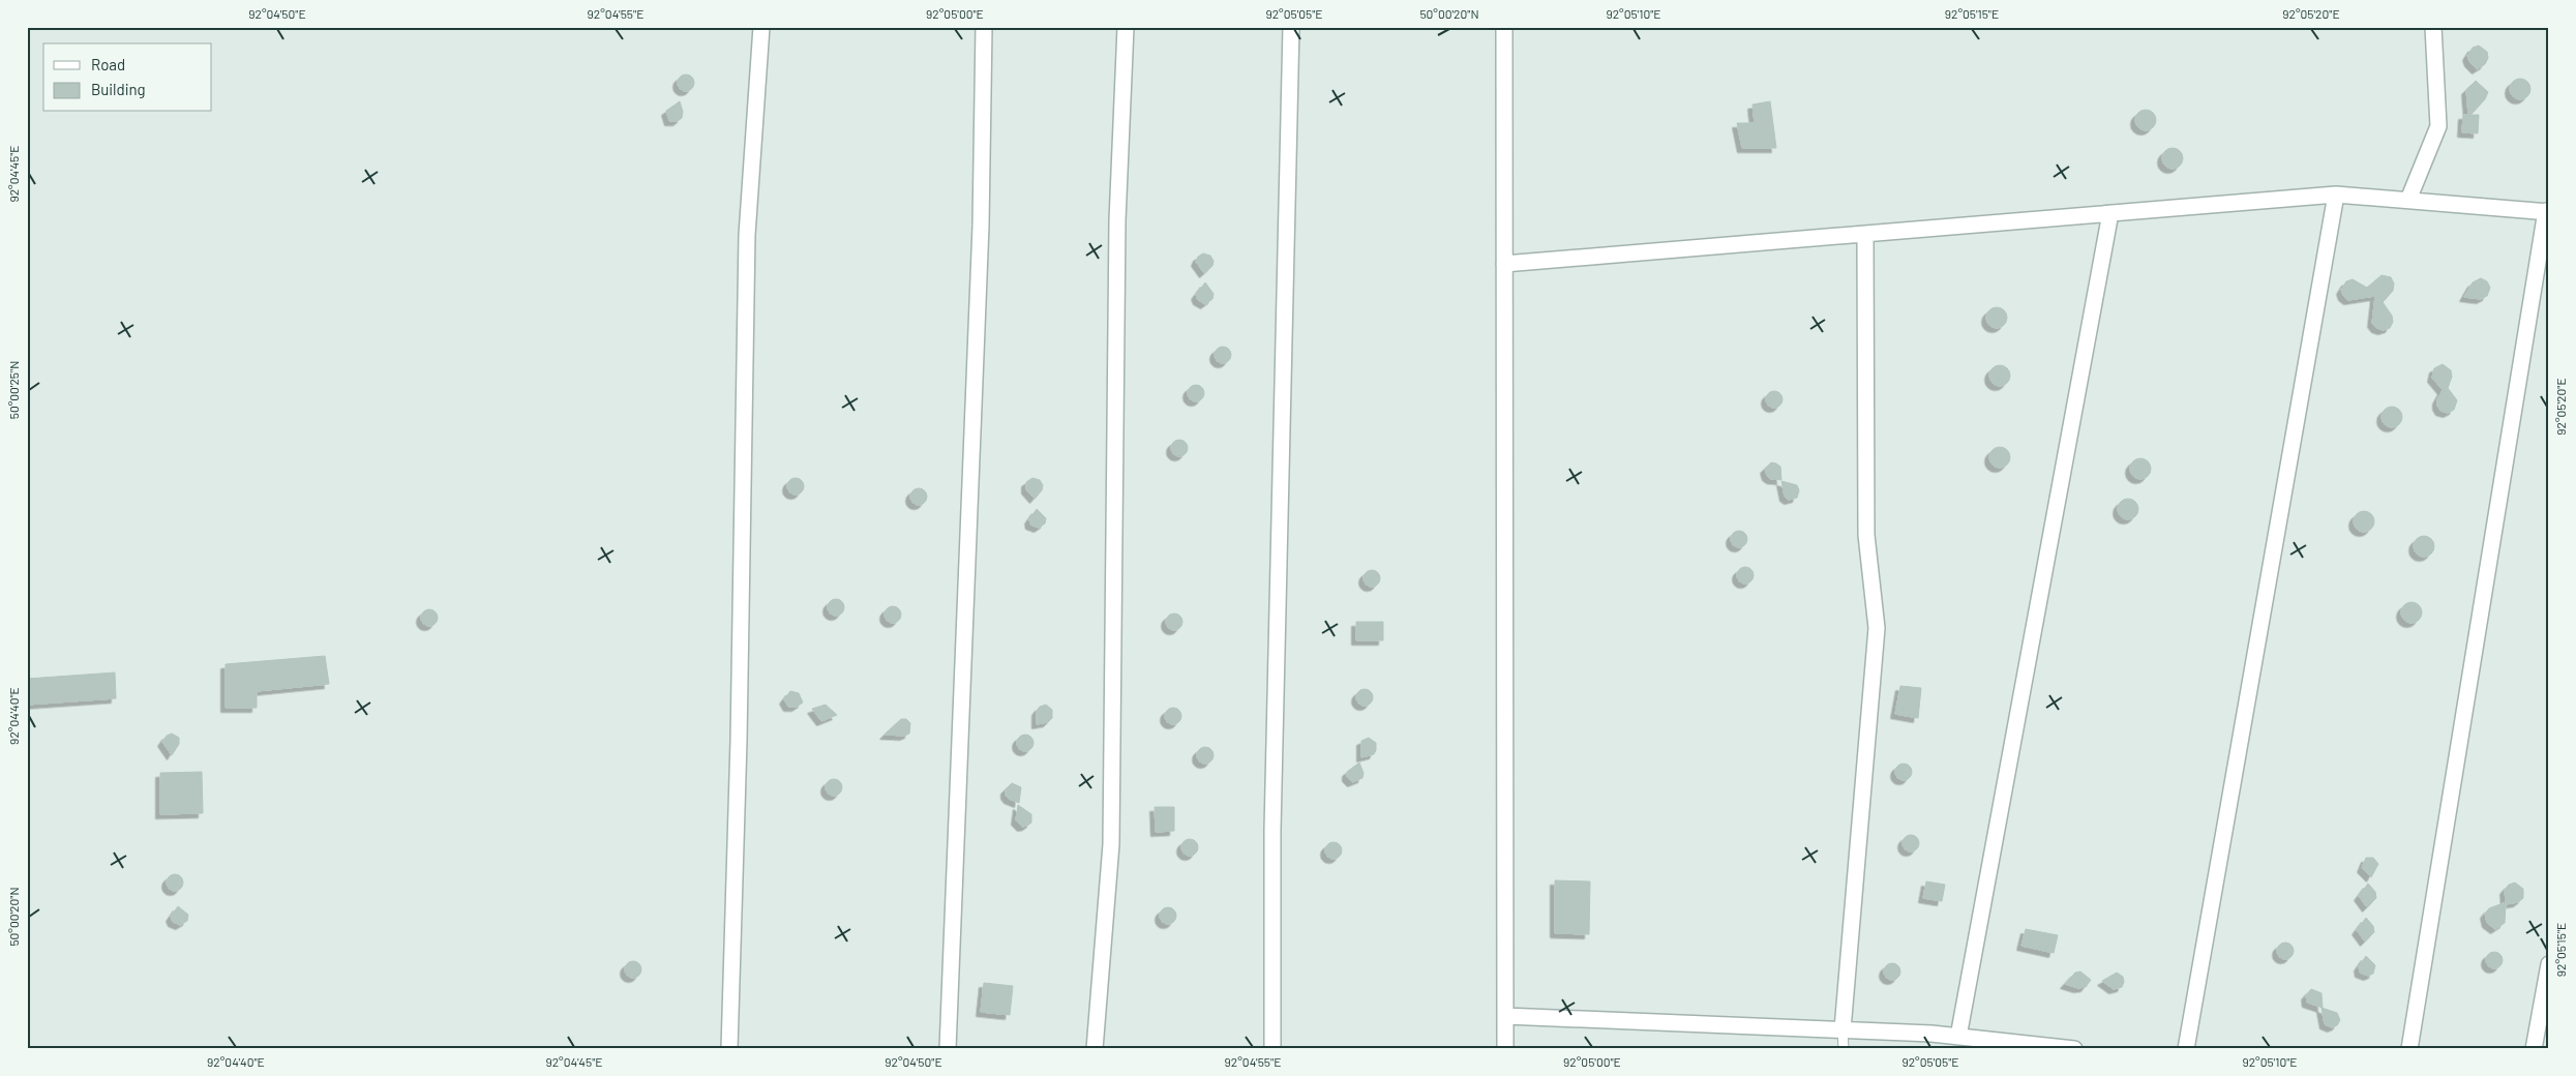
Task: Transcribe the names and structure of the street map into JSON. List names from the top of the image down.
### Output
{
  "legend": ["Road", "Building"],
  "coordinates": [
    "92°04'50\"E",
    "92°04'55\"E",
    "92°05'00\"E",
    "92°05'05\"E",
    "50°00'20\"N",
    "92°05'10\"E",
    "92°05'15\"E",
    "92°05'20\"E",
    "92°04'45\"E",
    "50°00'25\"N",
    "92°04'40\"E"
  ]
}
